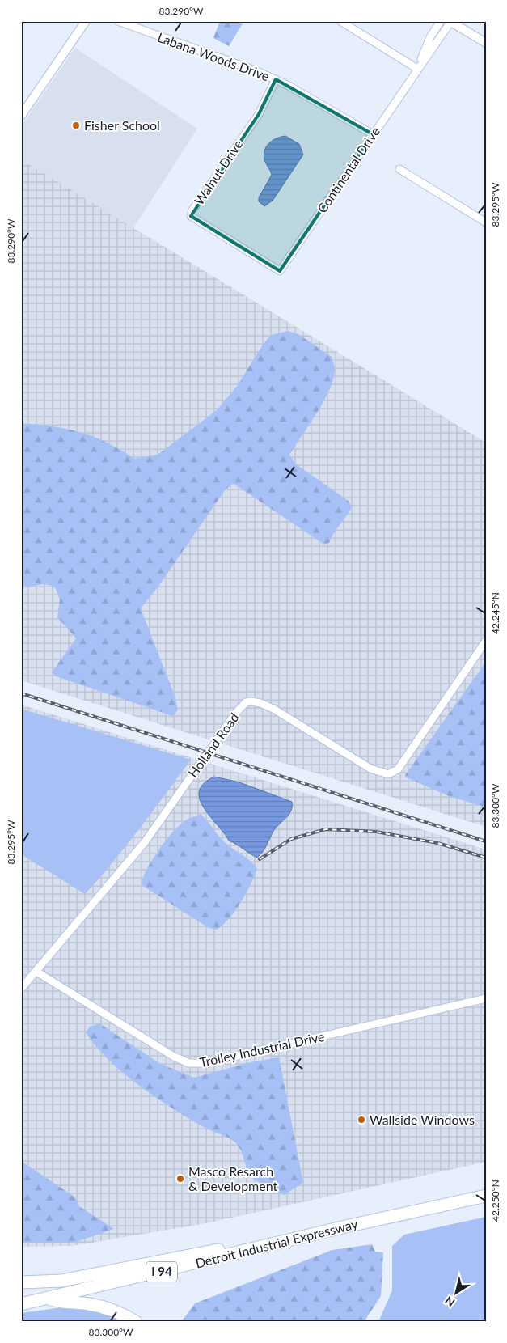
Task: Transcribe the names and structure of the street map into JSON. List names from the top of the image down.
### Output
{
  "streets": {
    "highway": ["Detroit Industrial Expressway", "I 94"],
    "street": [
      "Labana Woods Drive",
      "Continental Drive",
      "Walnut Drive",
      "Holland Road",
      "Trolley Industrial Drive"
    ]
  },
  "crossings": [
    ["Labana Woods Drive", "Continental Drive"],
    ["Labana Woods Drive", "Walnut Drive"],
    ["Continental Drive", "Walnut Drive"],
    ["Holland Road", "Trolley Industrial Drive"]
  ],
  "places": ["Fisher School", "Wallside Windows", "Masco Resarch & Development"],
  "north": "bottom left",
  "coordinates": [
    "83.290°W",
    "83.295°W",
    "42.245°N",
    "83.300°W",
    "42.250°N"
  ]
}
